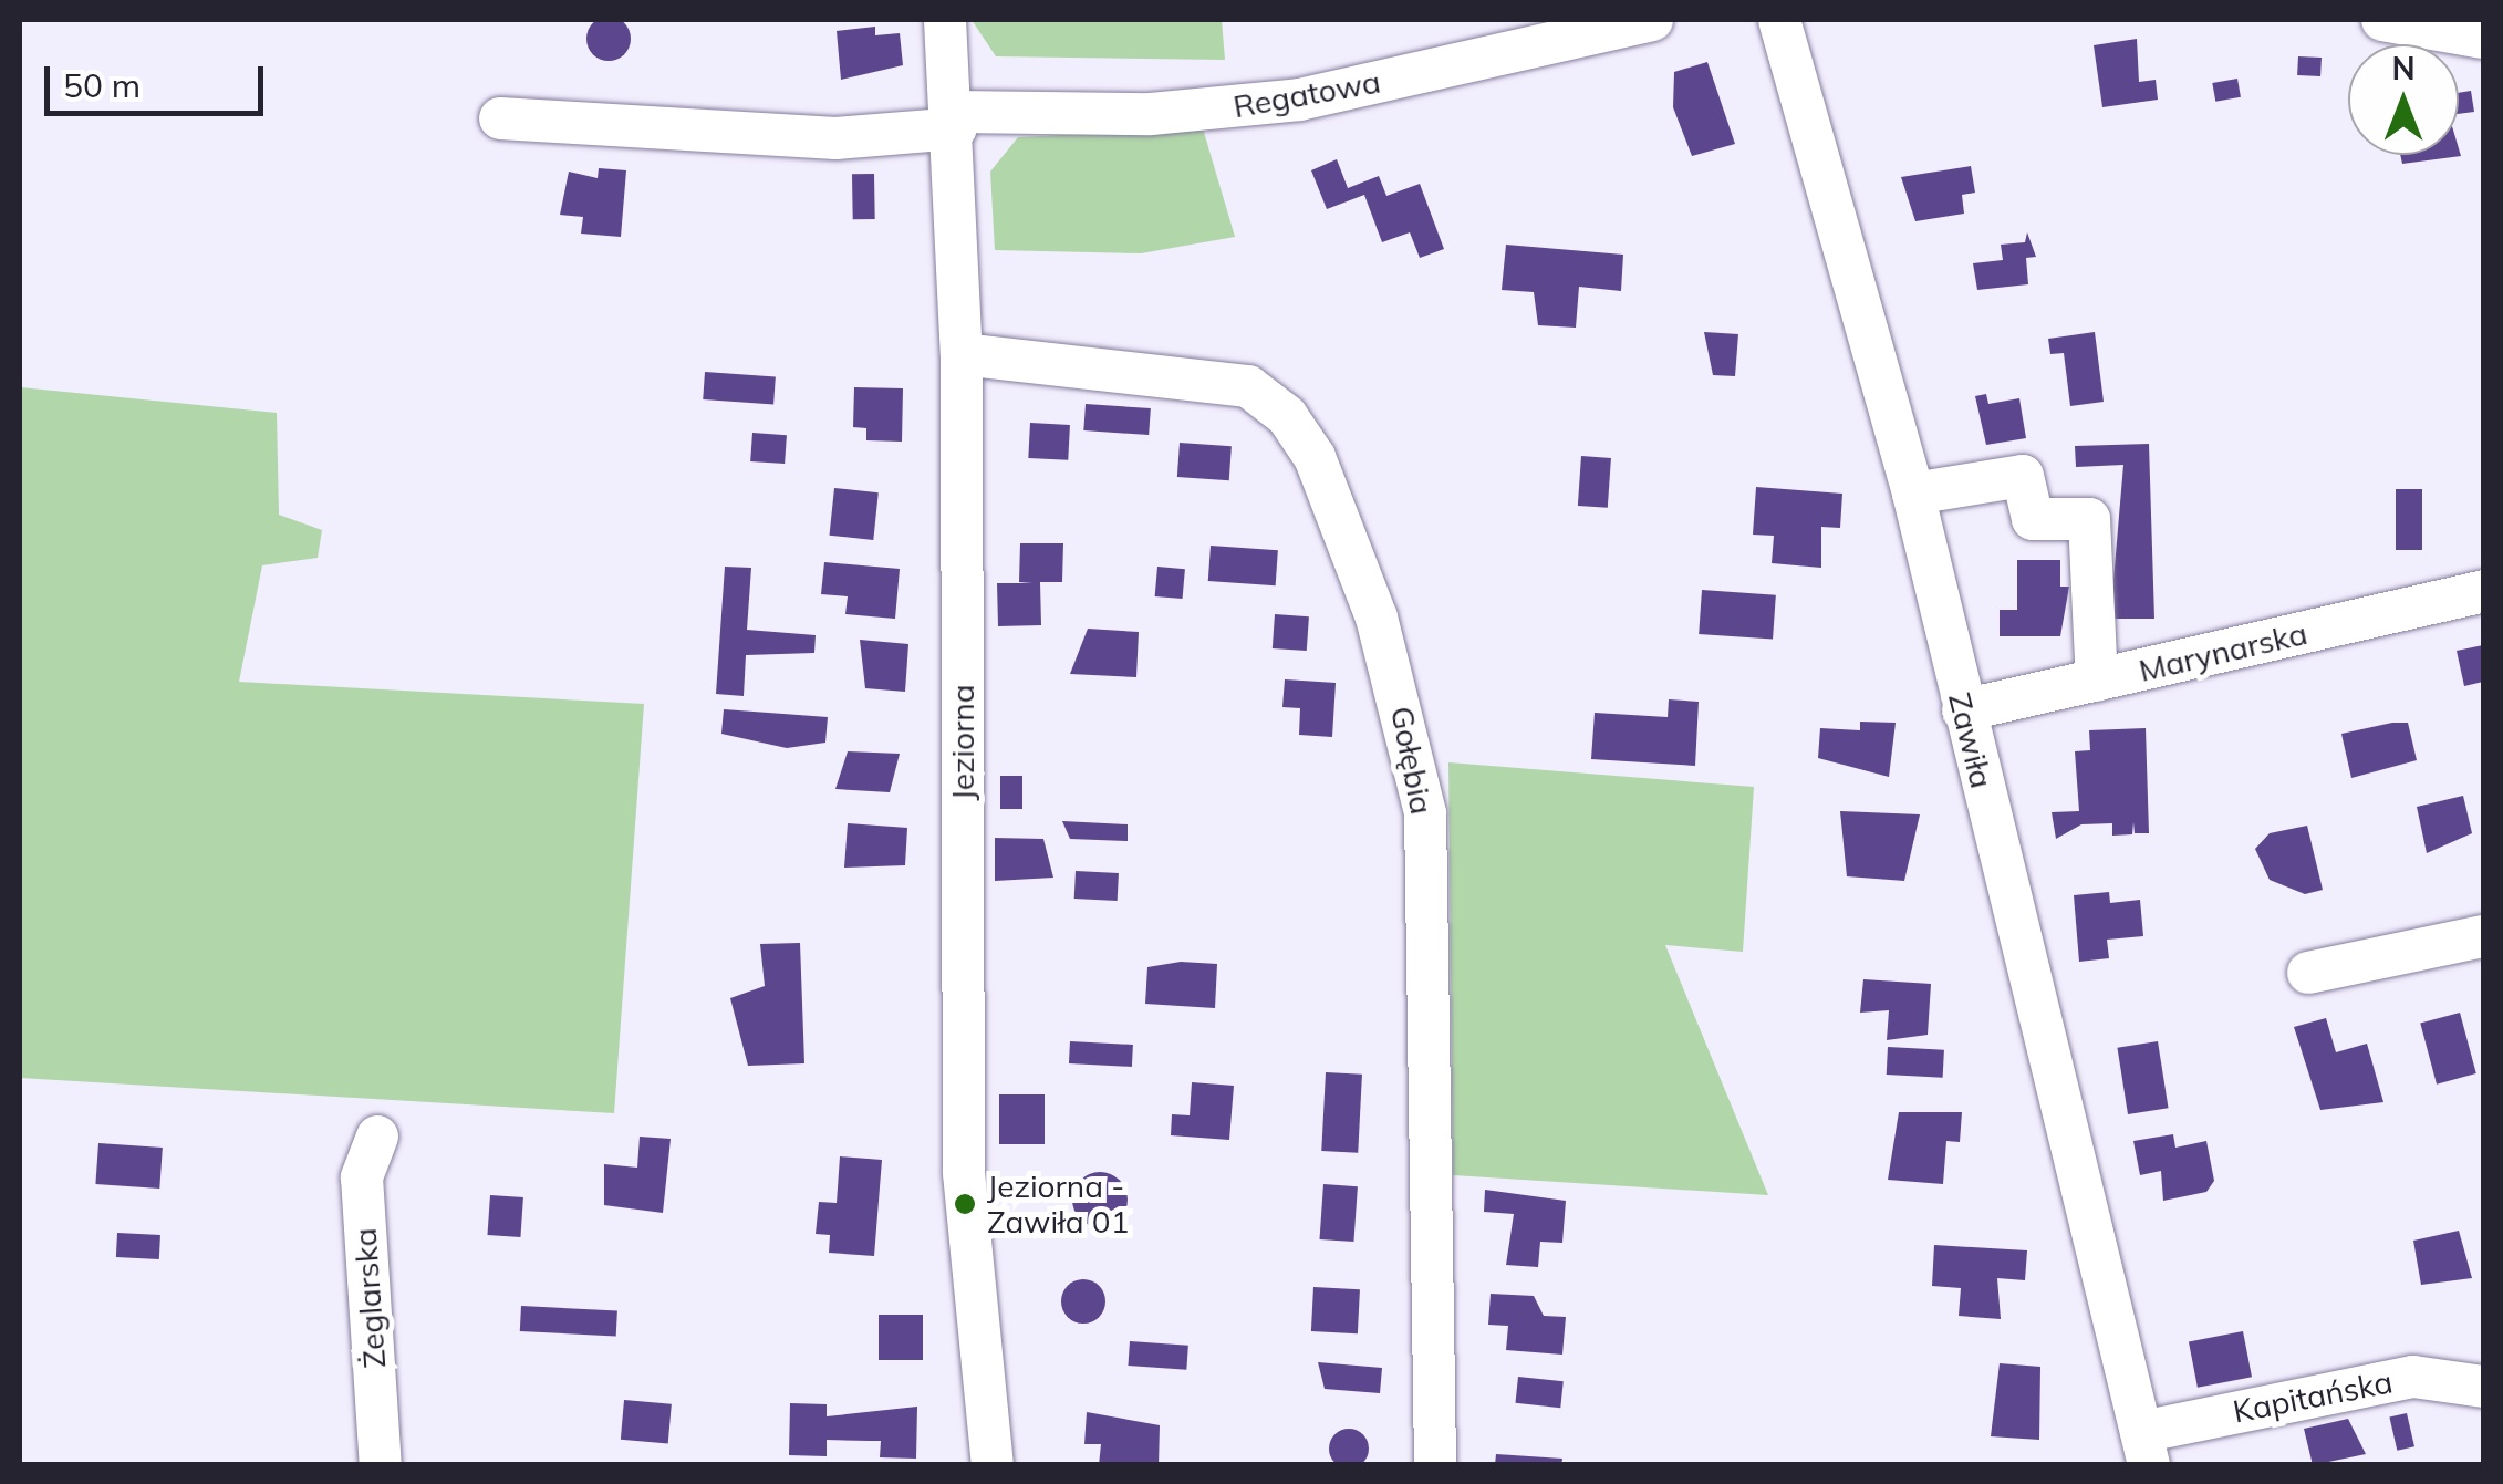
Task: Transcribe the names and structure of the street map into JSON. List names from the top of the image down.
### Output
{
  "streets": {
    "street": [
      "Regatowa",
      "Marynarska",
      "Zawiła",
      "Jeziorna",
      "Gołębia",
      "Żeglarska",
      "Kapitańska"
    ]
  },
  "crossings": [
    ["Regatowa", "Jeziorna"],
    ["Marynarska", "Zawiła"],
    ["Zawiła", "Kapitańska"],
    ["Jeziorna", "Gołębia"]
  ],
  "places": ["Jeziorna - Zawiła 01"],
  "scale_bar": "50 m",
  "north": "top"
}
